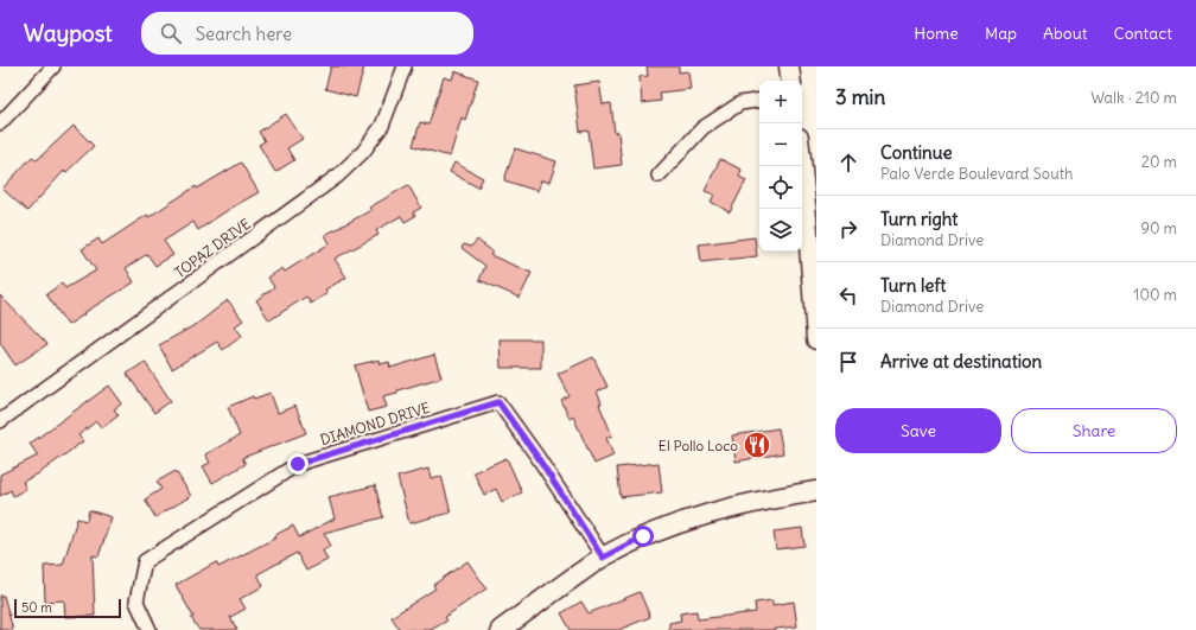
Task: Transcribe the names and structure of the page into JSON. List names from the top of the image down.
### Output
{
  "streets": {
    "street": ["TOPAZ DRIVE", "DIAMOND DRIVE"]
  },
  "places": {
    "restaurant": ["El Pollo Loco"]
  },
  "scale_bar": "50 m",
  "page": {
    "header": "Waypost",
    "search": "Search here",
    "nav": [
      "Home",
      "Map",
      "About",
      "Contact"
    ],
    "heading": ["3 min", "Walk · 210 m"],
    "map_buttons": ["+", "−"],
    "list": [
      ["Continue", "Palo Verde Boulevard South", "20 m"],
      ["Turn right", "Diamond Drive", "90 m"],
      ["Turn left", "Diamond Drive", "100 m"],
      "Arrive at destination"
    ],
    "buttons": ["Save", "Share"],
    "scale": "50 m"
  }
}
